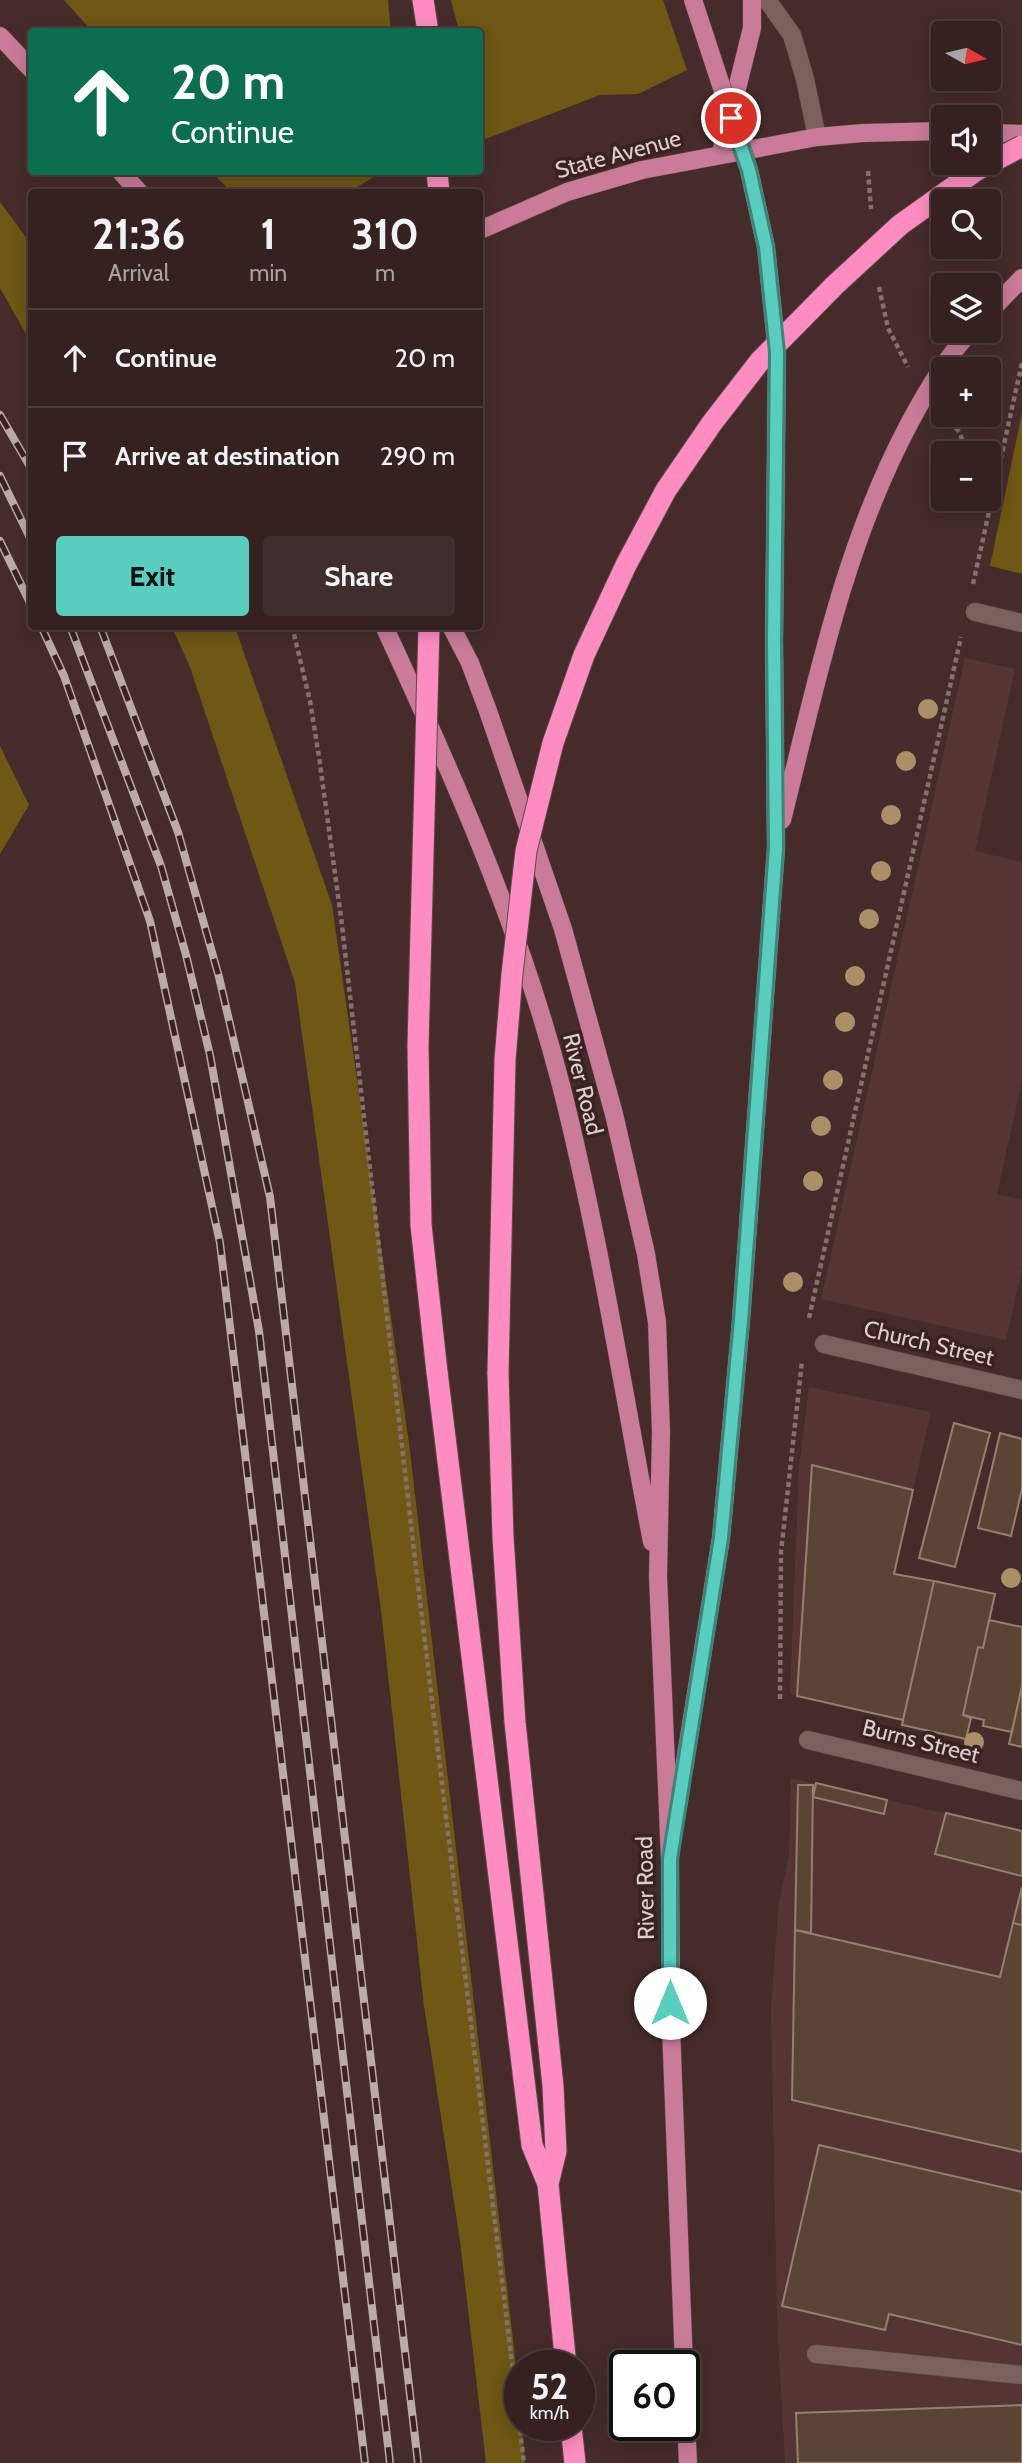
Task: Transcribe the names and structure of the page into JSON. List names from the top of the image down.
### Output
{
  "streets": {
    "main road": ["State Avenue", "River Road"],
    "street": ["Church Street", "Burns Street"]
  },
  "north": "right",
  "page": {
    "map_buttons": ["+", "−"],
    "turn": ["20 m", "Continue"],
    "eta": [
      "21:36",
      "Arrival",
      "1",
      "min",
      "310",
      "m"
    ],
    "list": [
      {
        "name": "Continue",
        "value": "20 m"
      },
      {
        "name": "Arrive at destination",
        "value": "290 m"
      }
    ],
    "buttons": ["Exit", "Share"],
    "speed": "52 km/h",
    "limit": "60"
  }
}
